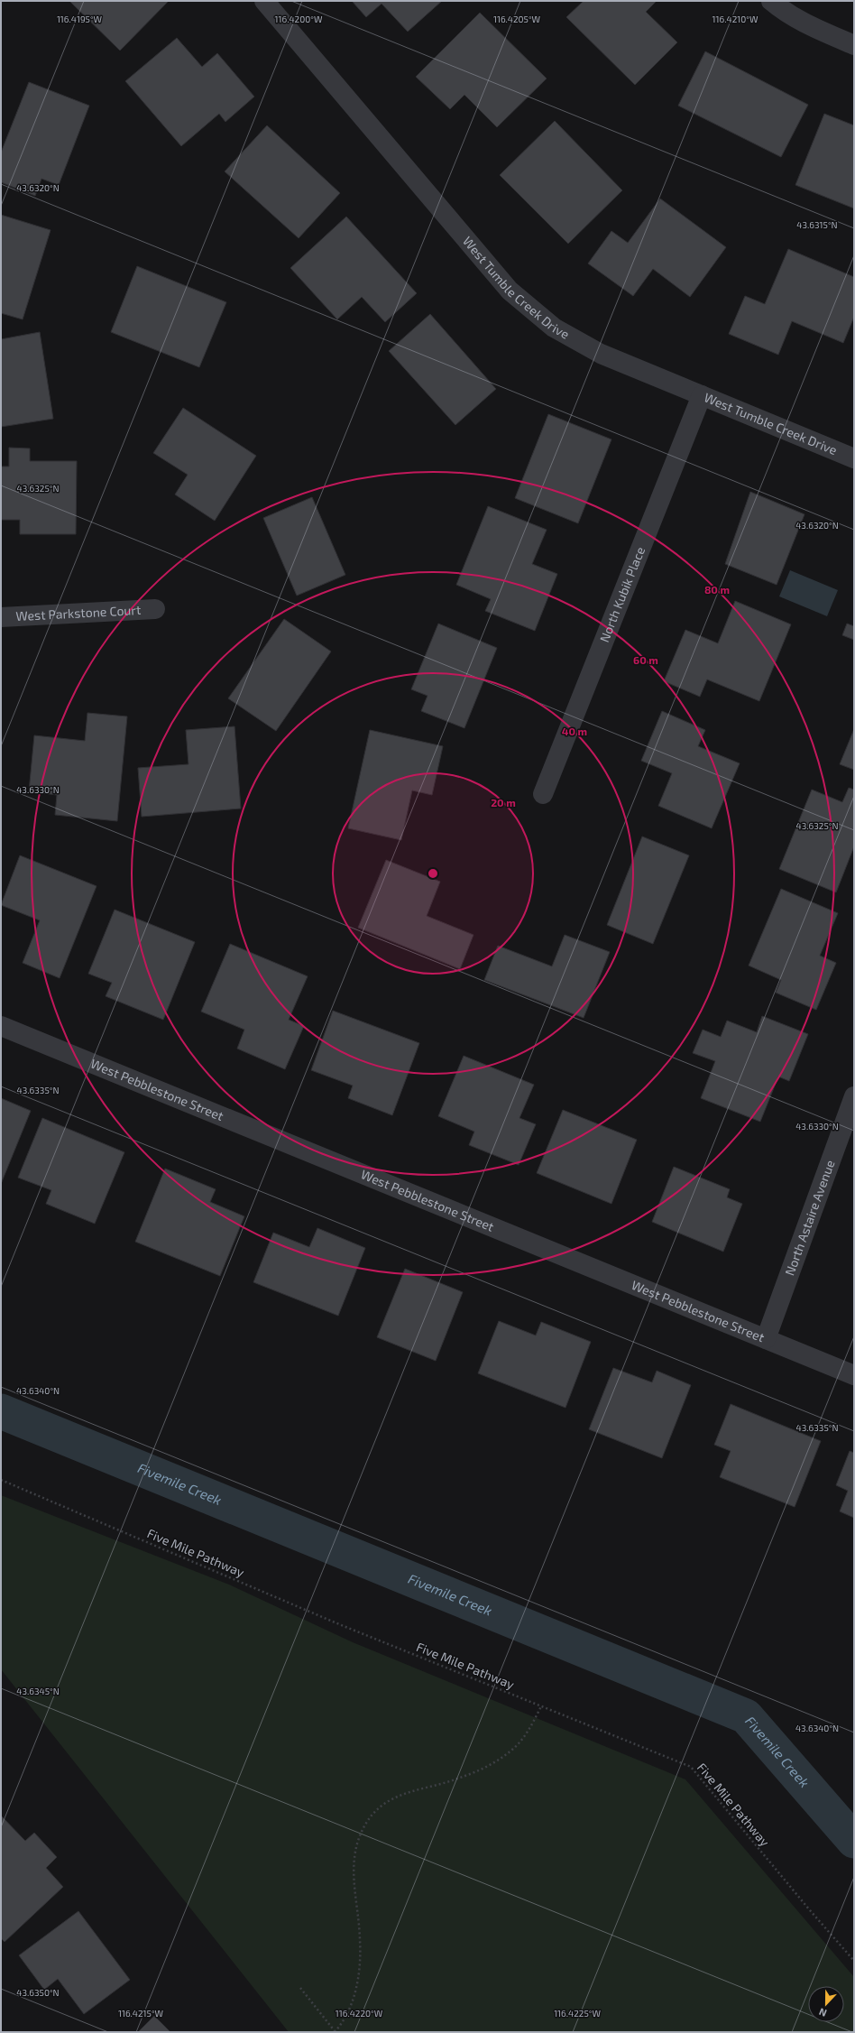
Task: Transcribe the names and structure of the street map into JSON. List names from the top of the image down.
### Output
{
  "streets": {
    "street": [
      "West Tumble Creek Drive",
      "North Kubik Place",
      "West Parkstone Court",
      "West Pebblestone Street",
      "North Astaire Avenue"
    ],
    "path": ["Five Mile Pathway"]
  },
  "crossings": [
    ["West Tumble Creek Drive", "North Kubik Place"],
    ["West Pebblestone Street", "North Astaire Avenue"]
  ],
  "water": ["Fivemile Creek"],
  "north": "bottom",
  "coordinates": [
    "116.4210°W",
    "116.4195°W",
    "116.4200°W",
    "116.4205°W",
    "43.6320°N",
    "43.6315°N",
    "43.6325°N",
    "43.6330°N",
    "43.6335°N",
    "43.6340°N",
    "43.6345°N",
    "43.6350°N",
    "116.4215°W",
    "116.4220°W",
    "116.4225°W"
  ],
  "rings": [
    "80 m",
    "60 m",
    "40 m",
    "20 m"
  ]
}
